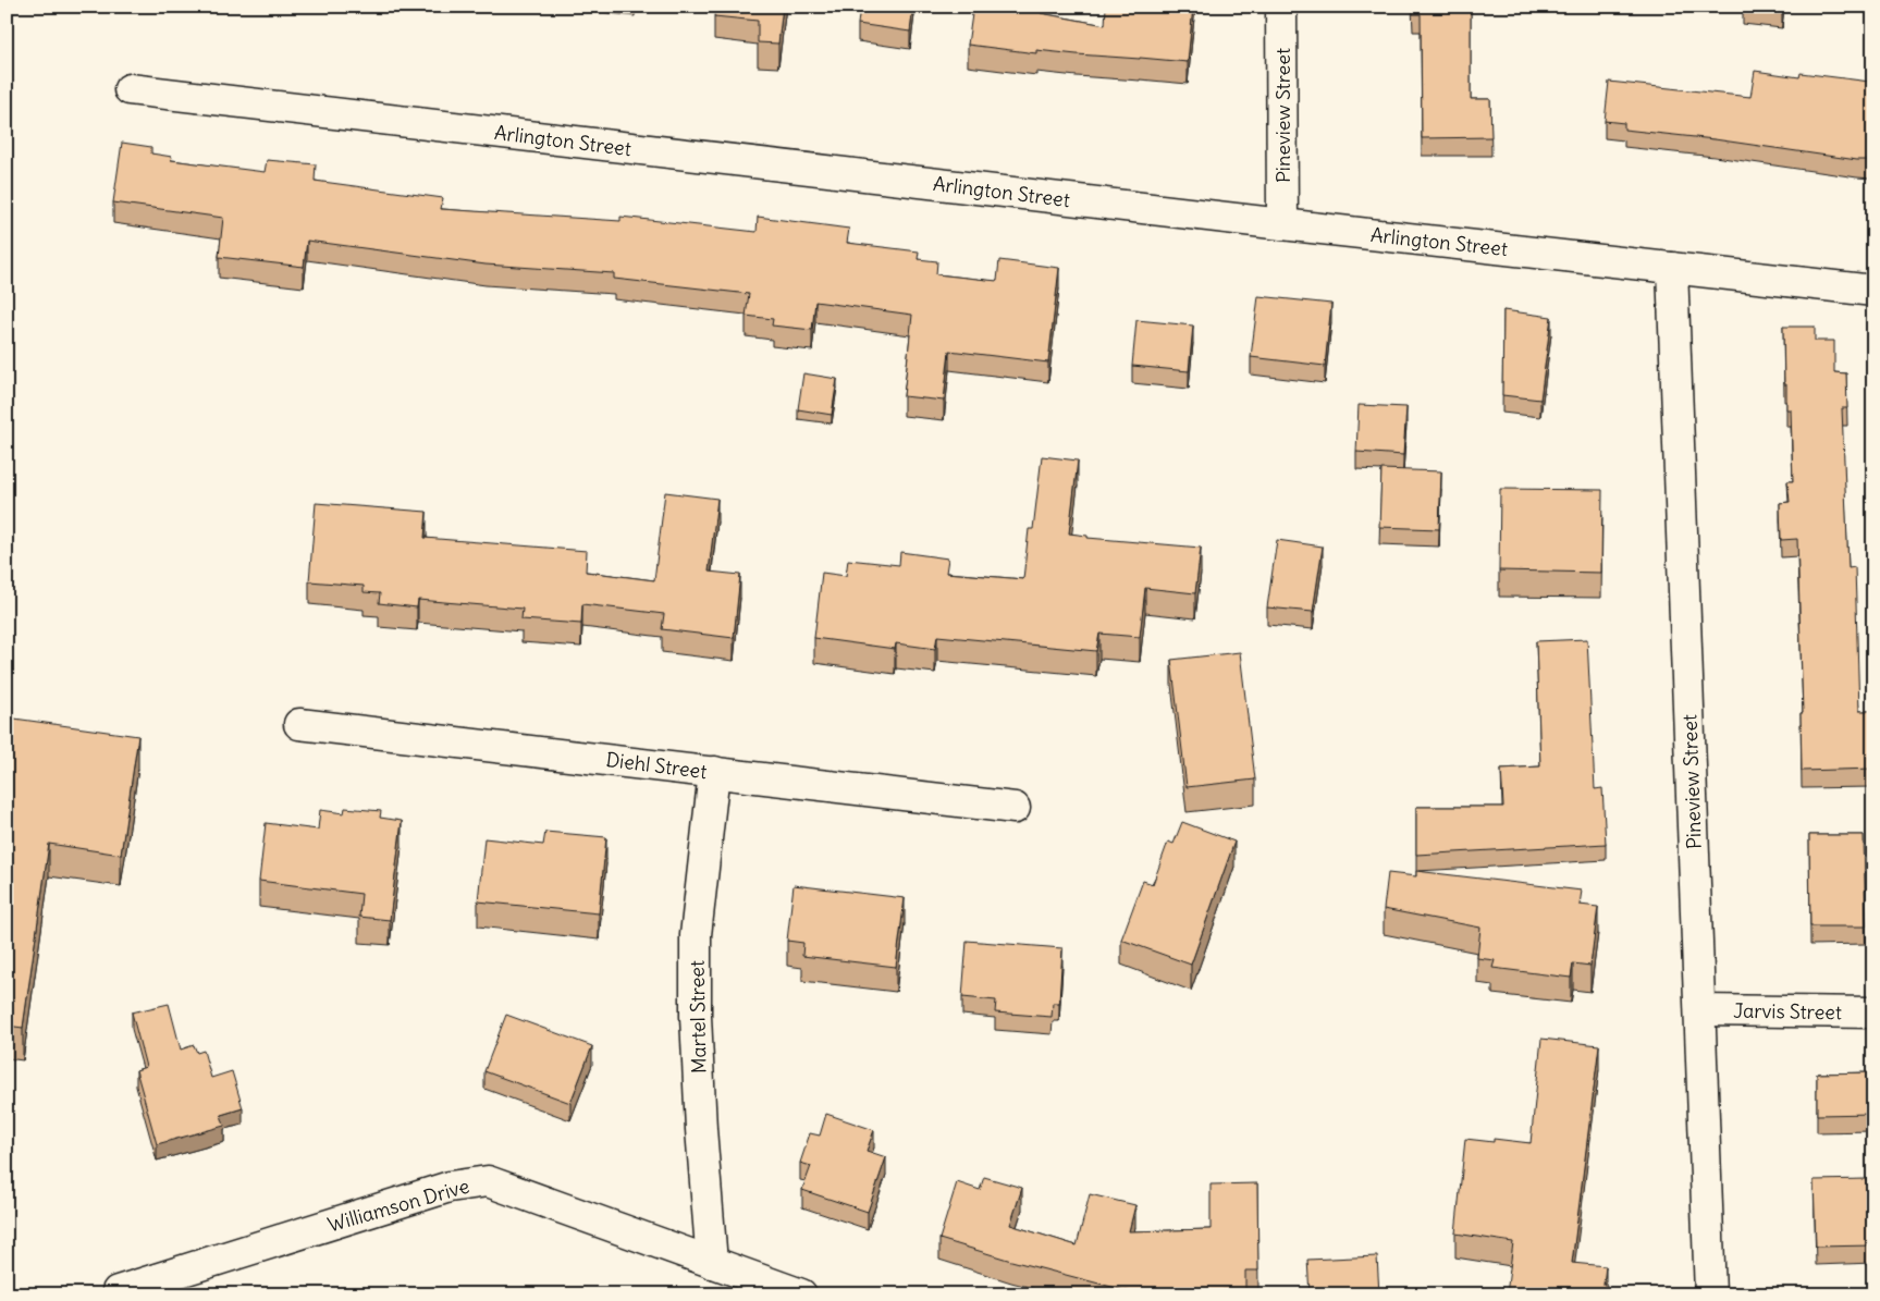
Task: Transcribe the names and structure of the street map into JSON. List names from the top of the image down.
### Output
{
  "streets": {
    "street": [
      "Pineview Street",
      "Arlington Street",
      "Diehl Street",
      "Jarvis Street",
      "Martel Street",
      "Williamson Drive"
    ]
  },
  "crossings": [
    ["Pineview Street", "Arlington Street"],
    ["Pineview Street", "Jarvis Street"],
    ["Diehl Street", "Martel Street"],
    ["Martel Street", "Williamson Drive"]
  ]
}
